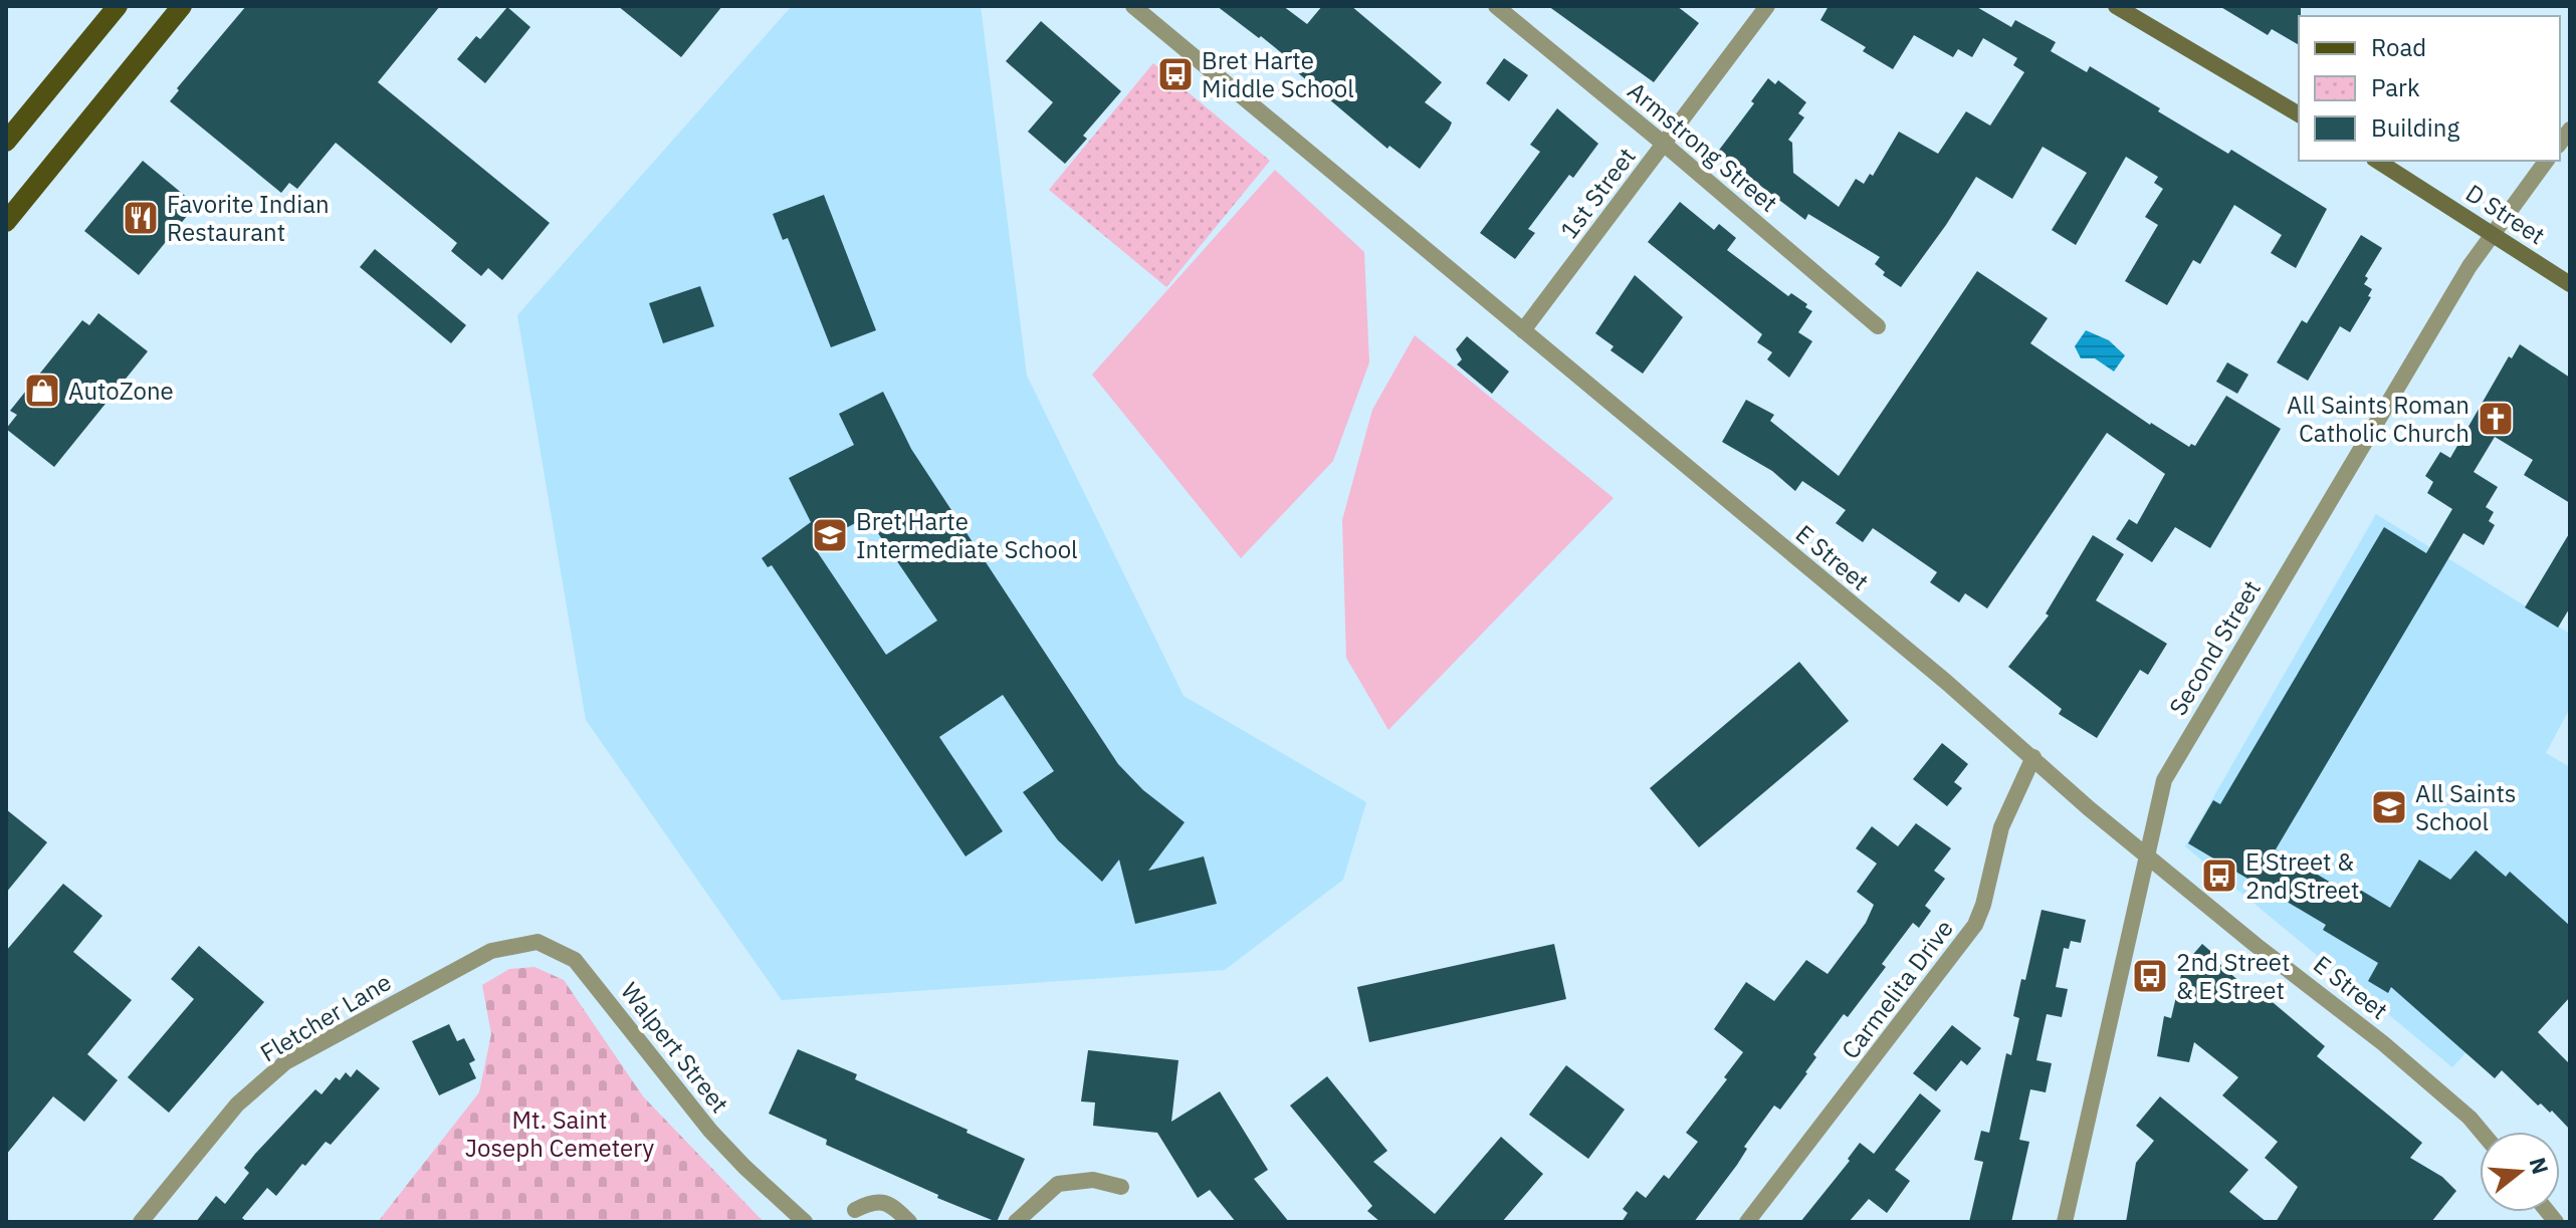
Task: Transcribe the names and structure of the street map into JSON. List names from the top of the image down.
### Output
{
  "streets": {
    "main road": ["D Street"],
    "street": [
      "Armstrong Street",
      "1st Street",
      "E Street",
      "Second Street",
      "Carmelita Drive",
      "Fletcher Lane",
      "Walpert Street"
    ]
  },
  "crossings": [
    ["Armstrong Street", "1st Street"],
    ["1st Street", "E Street"],
    ["D Street", "Second Street"],
    ["E Street", "Second Street"],
    ["E Street", "Carmelita Drive"],
    ["Fletcher Lane", "Walpert Street"]
  ],
  "parks": ["Mt. Saint Joseph Cemetery"],
  "places": {
    "bus stop": ["Bret Harte Middle School", "E Street & 2nd Street", "2nd Street & E Street"],
    "restaurant": ["Favorite Indian Restaurant"],
    "shop": ["AutoZone"],
    "church": ["All Saints Roman Catholic Church"],
    "school or university": ["Bret Harte Intermediate School", "All Saints School"]
  },
  "legend": ["Road", "Park", "Building"],
  "north": "right"
}
